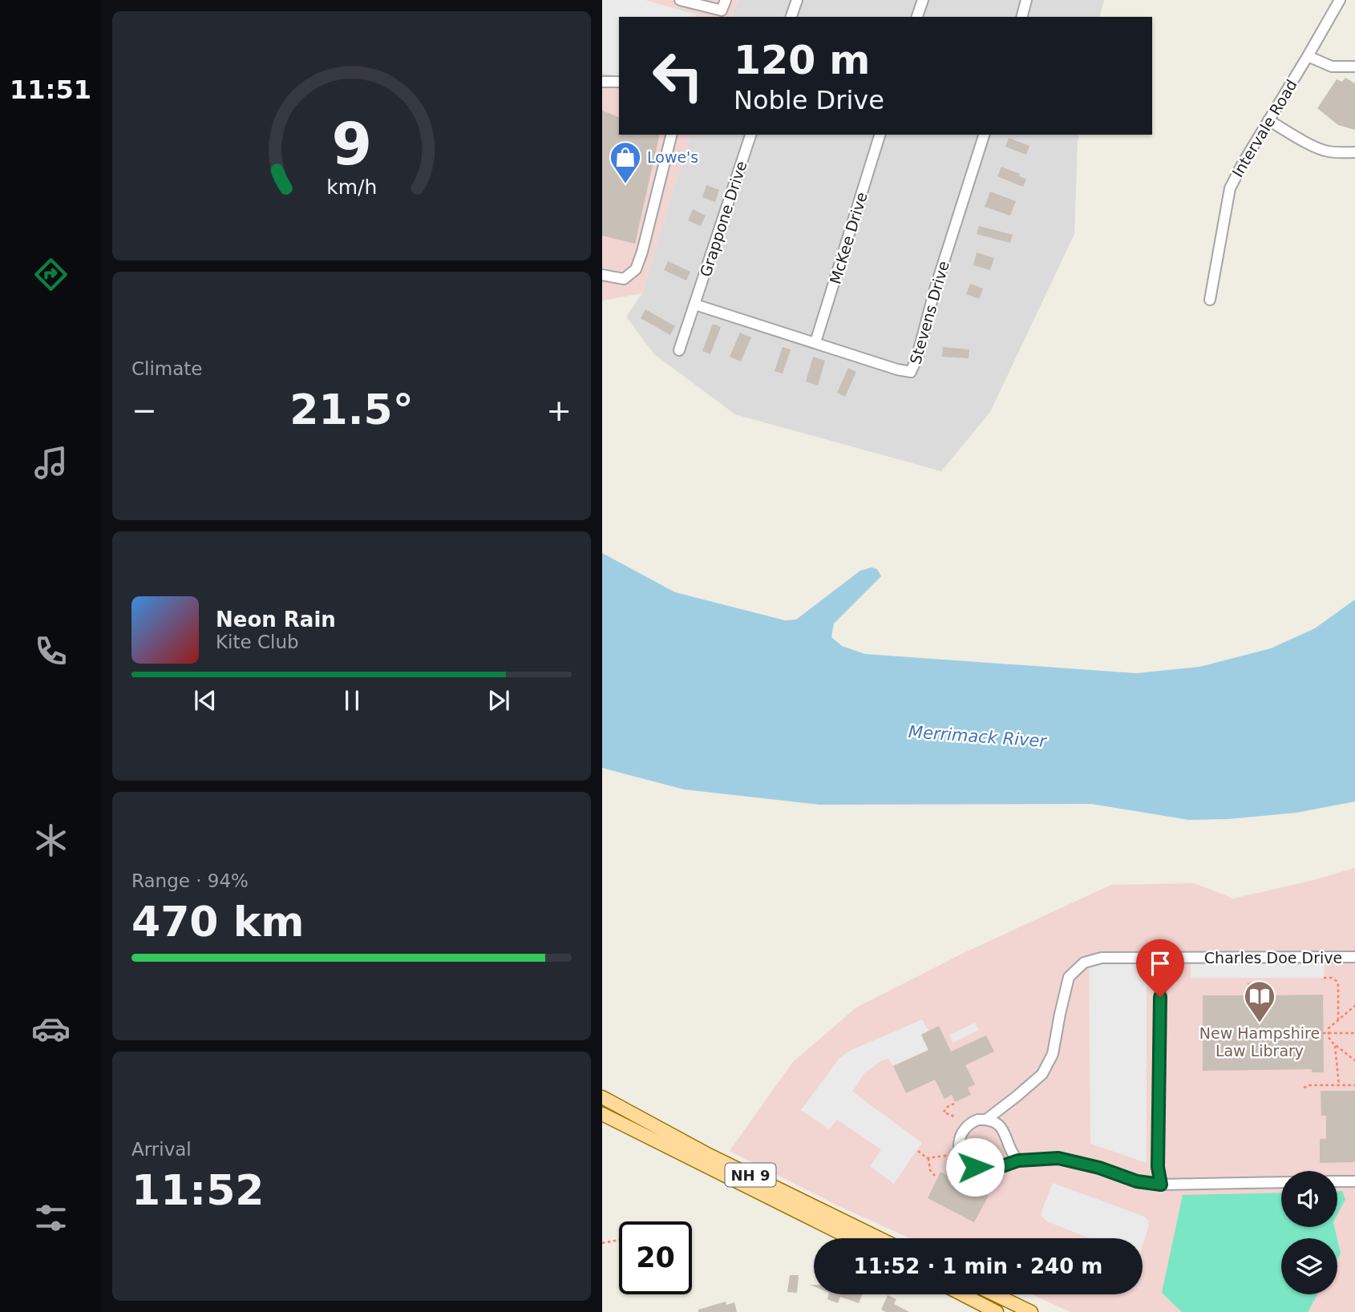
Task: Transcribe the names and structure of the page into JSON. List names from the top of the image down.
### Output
{
  "streets": {
    "main road": ["NH 9"],
    "street": [
      "Intervale Road",
      "Grappone Drive",
      "McKee Drive",
      "Stevens Drive",
      "Charles Doe Drive"
    ]
  },
  "crossings": [
    ["Grappone Drive", "Stevens Drive"],
    ["McKee Drive", "Stevens Drive"]
  ],
  "water": ["Merrimack River"],
  "places": {
    "shop": ["Lowe's"],
    "library": ["New Hampshire Law Library"]
  },
  "page": {
    "tabs": "11:51",
    "turn": ["120 m", "Noble Drive"],
    "tile": [
      "Climate",
      ["Range · 94%", "470 km"],
      ["Arrival", "11:52"]
    ],
    "heat": ["−", "21.5°", "+"],
    "song": ["Neon Rain", "Kite Club"],
    "limit": "20",
    "trip": "11:52 · 1 min · 240 m",
    "gauge": ["9", "km/h"]
  }
}
